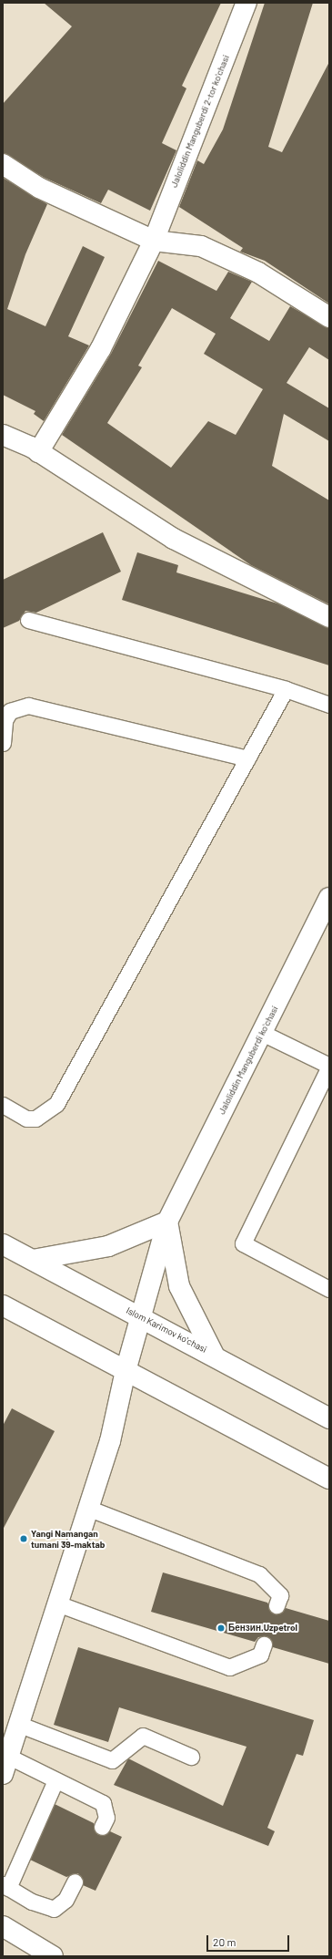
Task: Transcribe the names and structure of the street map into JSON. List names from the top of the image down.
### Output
{
  "streets": {
    "street": ["Jaloliddin Manguberdi 2-tor koʻchasi", "Jaloliddin Manguberdi koʻchasi", "Islom Karimov koʻchasi"]
  },
  "crossings": [
    ["Jaloliddin Manguberdi koʻchasi", "Islom Karimov koʻchasi"]
  ],
  "places": ["Yangi Namangan tumani 39-maktab", "Бензин.Uzpetrol"],
  "scale_bar": "20 m"
}
